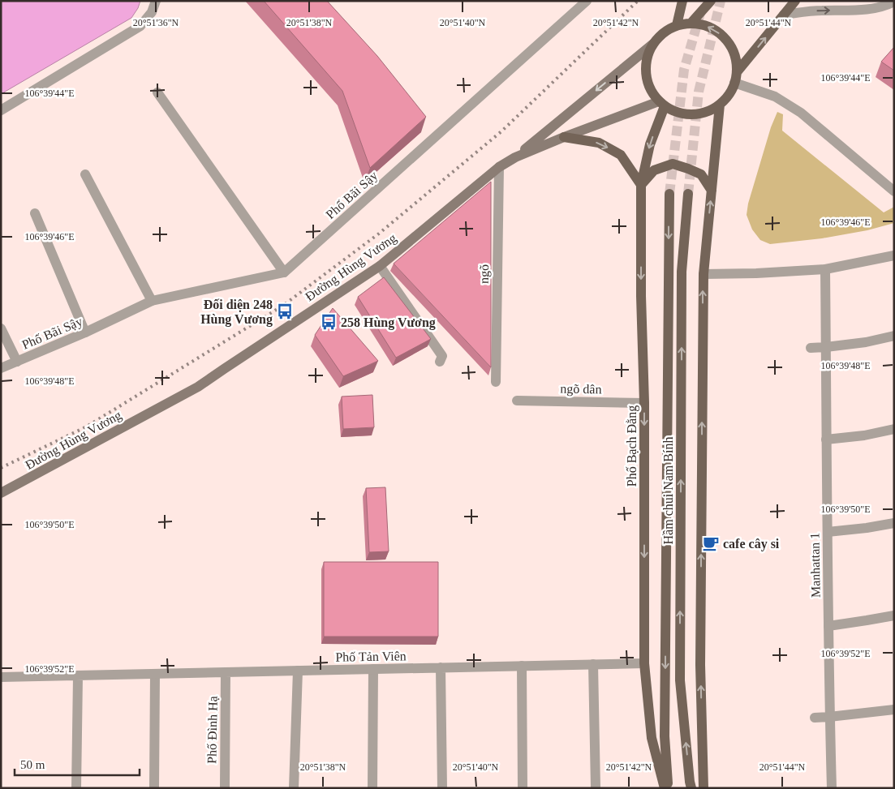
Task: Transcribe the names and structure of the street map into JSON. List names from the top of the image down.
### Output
{
  "streets": {
    "main road": ["Đường Hùng Vương", "Phố Bạch Đằng", "Hầm chui Nam Bính"],
    "street": [
      "Phố Bãi Sậy",
      "ngõ",
      "ngõ dân",
      "Manhattan 1",
      "Phố Tản Viên",
      "Phố Đình Hạ"
    ]
  },
  "crossings": [
    ["Đường Hùng Vương", "ngõ"],
    ["Đường Hùng Vương", "Phố Bạch Đằng"],
    ["ngõ dân", "Phố Bạch Đằng"],
    ["Phố Bạch Đằng", "Phố Tản Viên"],
    ["Phố Tản Viên", "Phố Đình Hạ"]
  ],
  "places": {
    "bus stop": ["Đối diện 248 Hùng Vương", "258 Hùng Vương"],
    "cafe": ["cafe cây si"]
  },
  "scale_bar": "50 m",
  "coordinates": [
    "20°51'36\"N",
    "20°51'38\"N",
    "20°51'40\"N",
    "20°51'42\"N",
    "20°51'44\"N",
    "106°39'44\"E",
    "106°39'46\"E",
    "106°39'48\"E",
    "106°39'50\"E",
    "106°39'52\"E"
  ]
}
